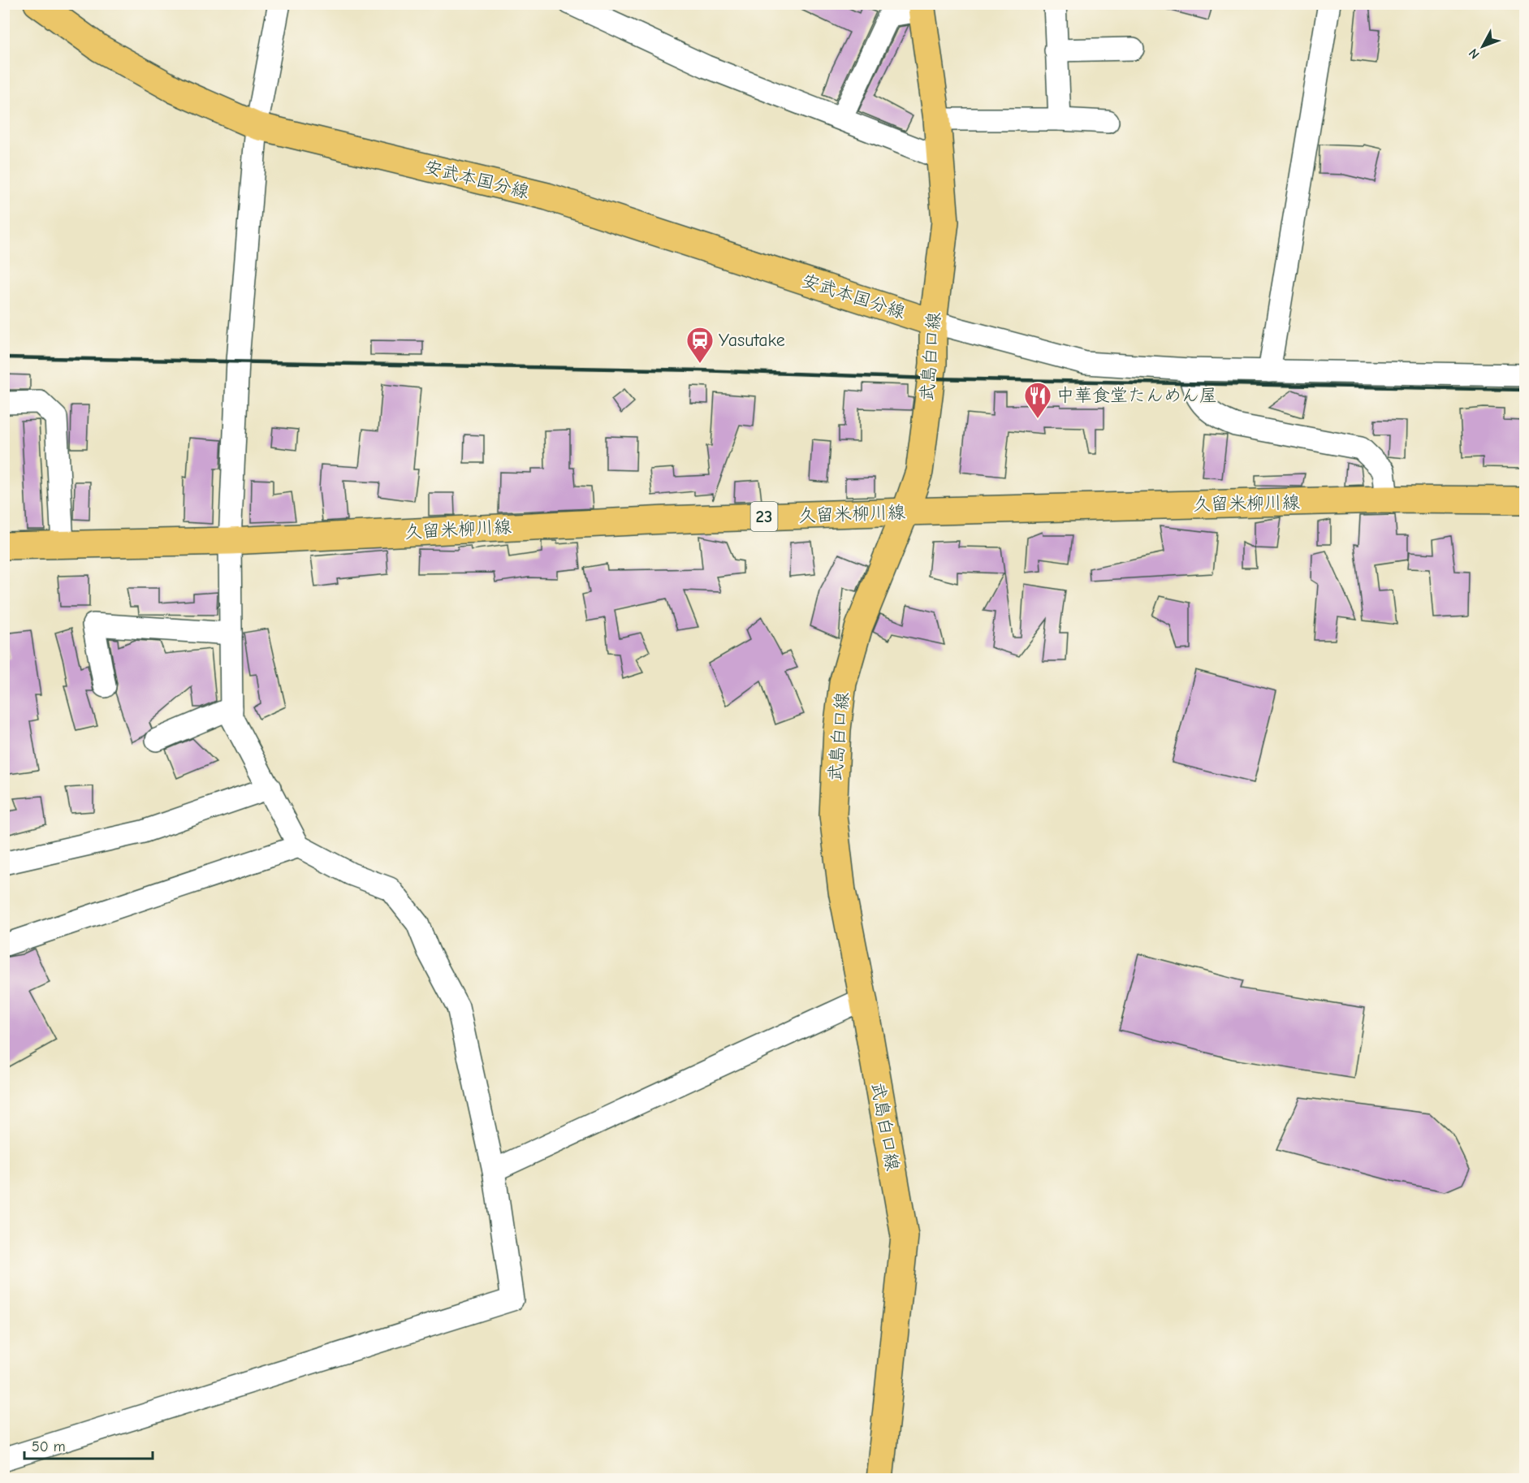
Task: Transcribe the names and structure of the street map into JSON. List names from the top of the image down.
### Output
{
  "streets": {
    "main road": [
      "安武本国分線",
      "武島白口線",
      "久留米柳川線",
      "23"
    ]
  },
  "crossings": [
    ["安武本国分線", "武島白口線"],
    ["武島白口線", "久留米柳川線"]
  ],
  "places": {
    "station": ["Yasutake"],
    "restaurant": ["中華食堂たんめん屋"]
  },
  "scale_bar": "50 m",
  "north": "bottom left"
}
